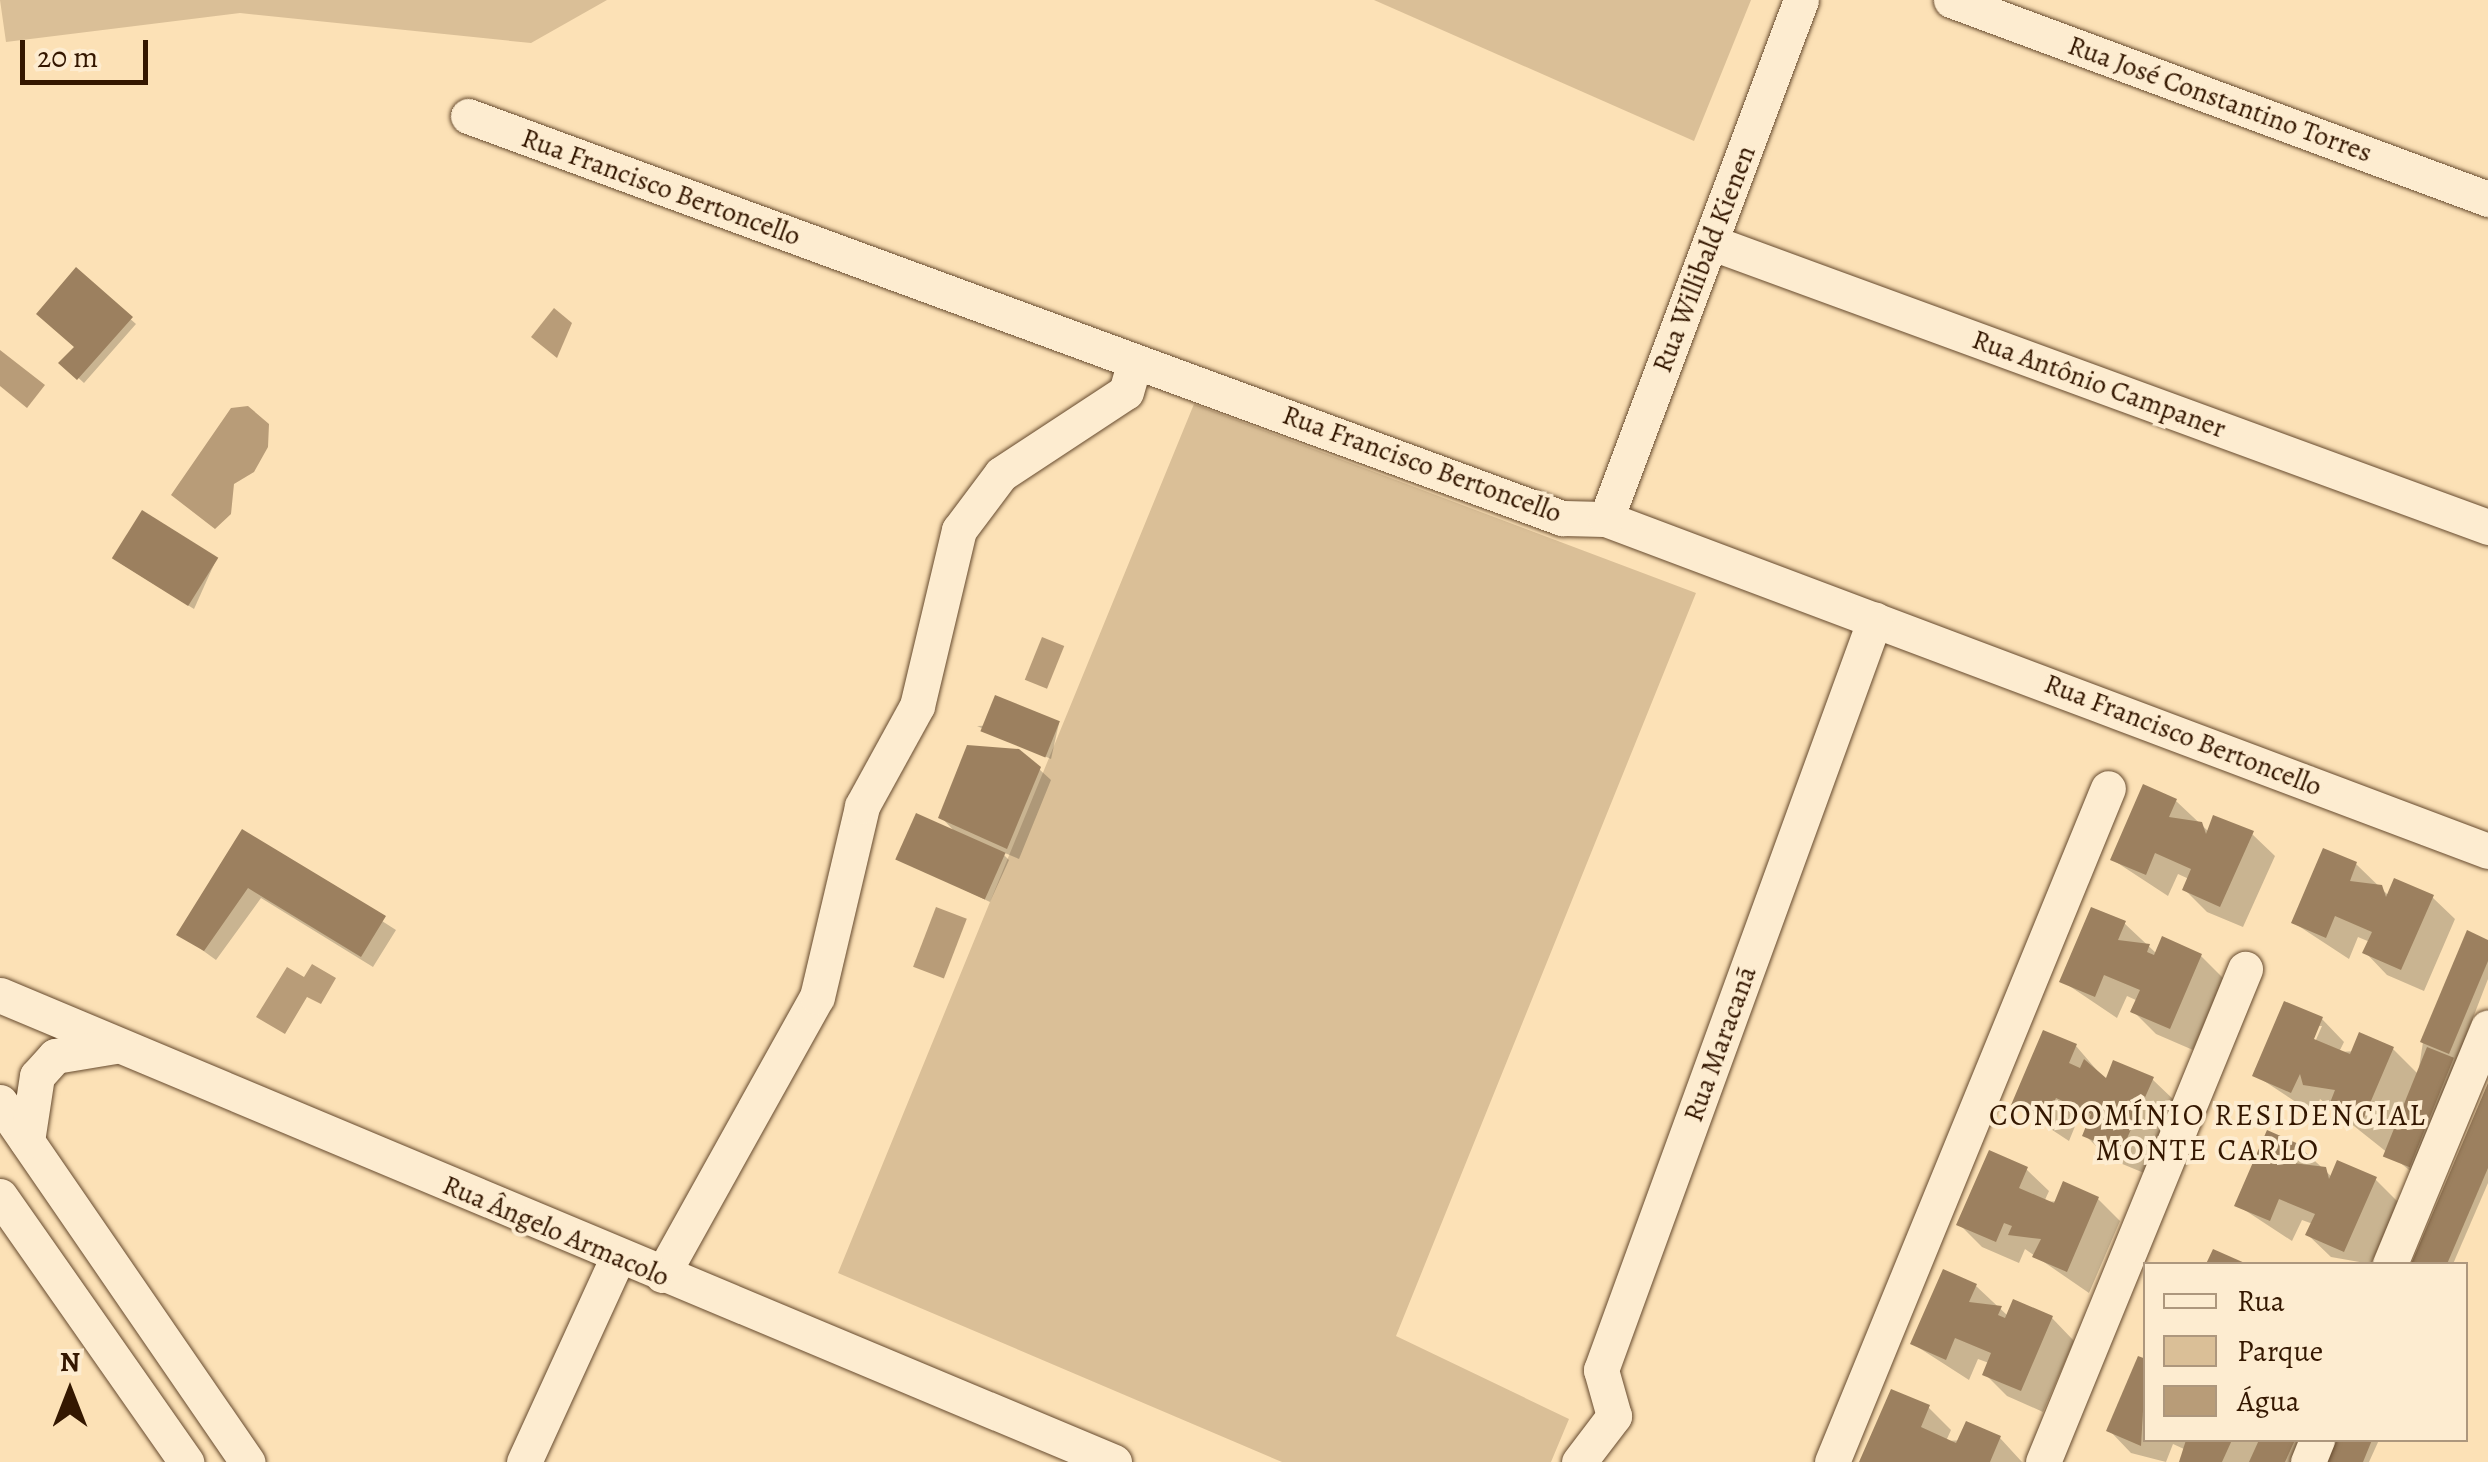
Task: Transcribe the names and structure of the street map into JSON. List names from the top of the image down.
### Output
{
  "streets": {
    "street": [
      "Rua José Constantino Torres",
      "Rua Francisco Bertoncello",
      "Rua Willibald Kienen",
      "Rua Antônio Campaner",
      "Rua Maracanã",
      "Rua Ângelo Armacolo"
    ]
  },
  "crossings": [
    ["Rua Francisco Bertoncello", "Rua Willibald Kienen"],
    ["Rua Francisco Bertoncello", "Rua Maracanã"],
    ["Rua Willibald Kienen", "Rua Antônio Campaner"]
  ],
  "districts": ["CONDOMÍNIO RESIDENCIAL MONTE CARLO"],
  "legend": ["Rua", "Parque", "Água"],
  "scale_bar": "20 m",
  "north": "top"
}
